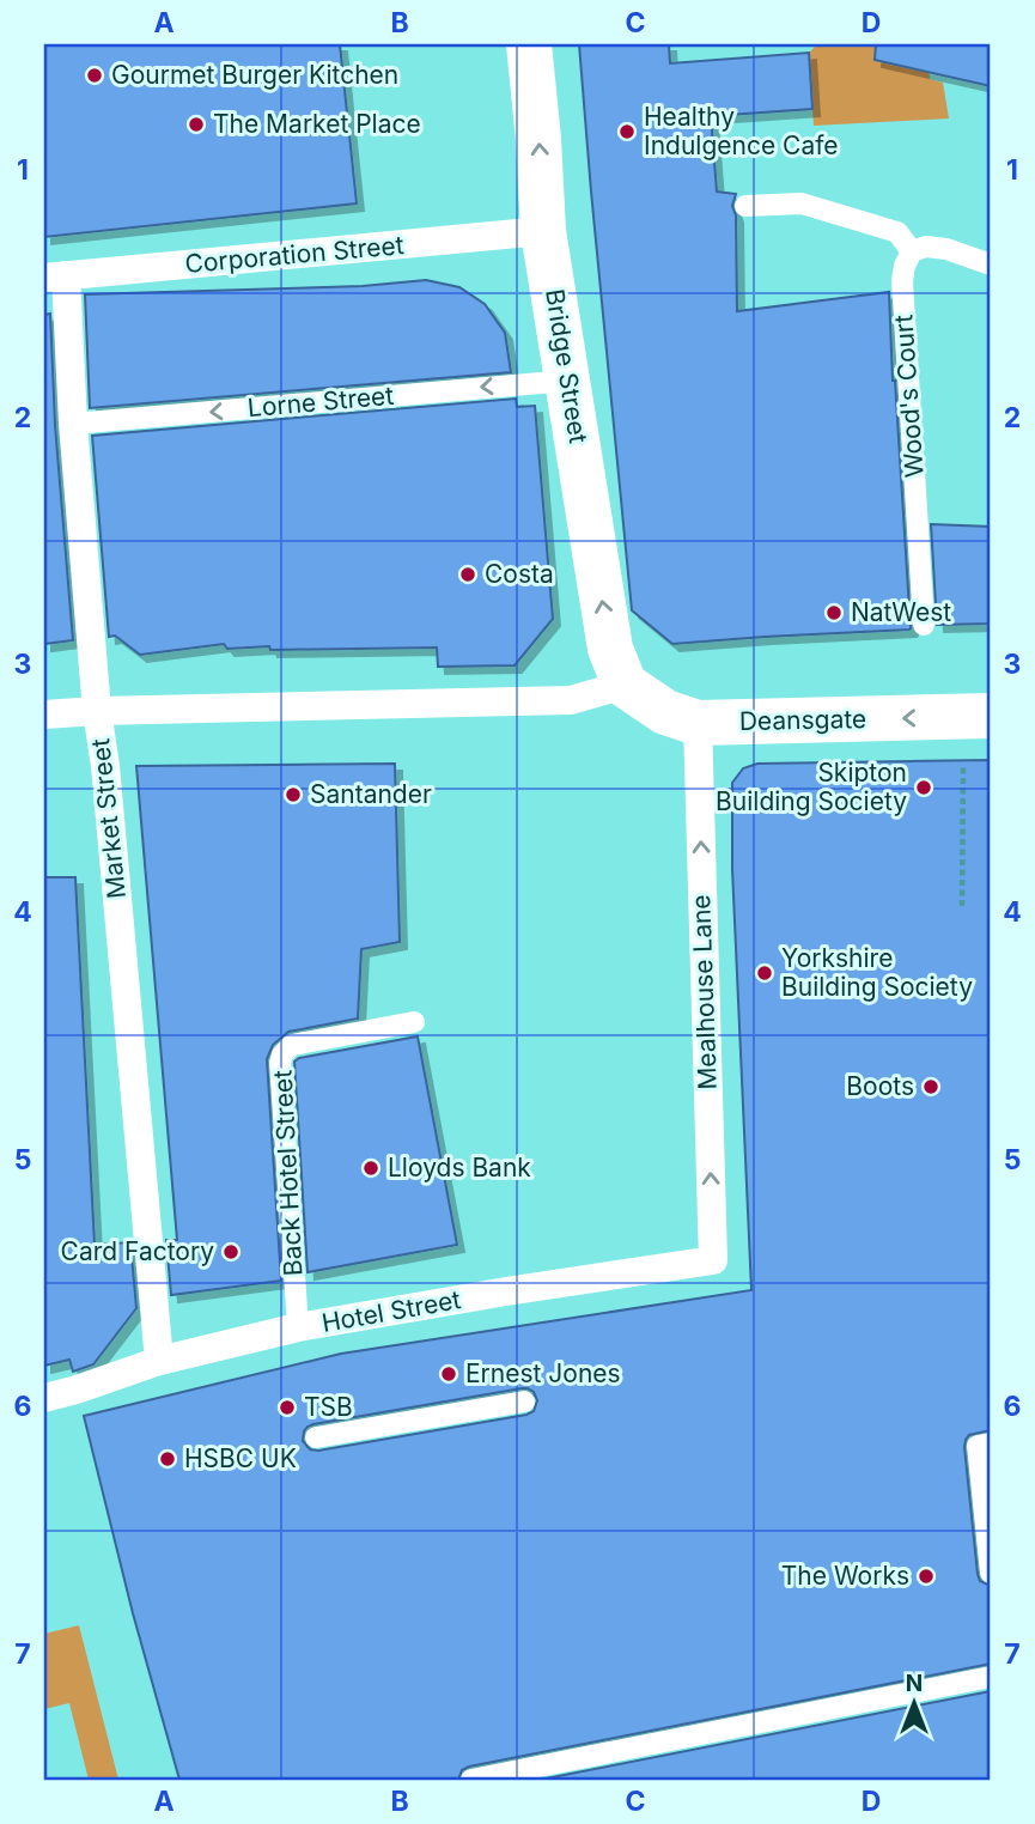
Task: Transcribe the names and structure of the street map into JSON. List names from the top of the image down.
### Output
{
  "streets": {
    "street": [
      "Corporation Street",
      "Bridge Street",
      "Deansgate",
      "Market Street",
      "Mealhouse Lane",
      "Hotel Street"
    ],
    "lane": ["Wood's Court", "Lorne Street", "Back Hotel Street"]
  },
  "crossings": [
    ["Corporation Street", "Bridge Street"],
    ["Corporation Street", "Market Street"],
    ["Bridge Street", "Lorne Street"],
    ["Bridge Street", "Deansgate"],
    ["Lorne Street", "Market Street"],
    ["Deansgate", "Mealhouse Lane"],
    ["Market Street", "Hotel Street"],
    ["Mealhouse Lane", "Hotel Street"],
    ["Back Hotel Street", "Hotel Street"]
  ],
  "one_way": [
    "Bridge Street",
    "Lorne Street",
    "Deansgate",
    "Mealhouse Lane"
  ],
  "places": [
    "Gourmet Burger Kitchen",
    "The Market Place",
    "Healthy Indulgence Cafe",
    "Costa",
    "NatWest",
    "Skipton Building Society",
    "Santander",
    "Yorkshire Building Society",
    "Boots",
    "Lloyds Bank",
    "Card Factory",
    "Ernest Jones",
    "TSB",
    "HSBC UK",
    "The Works"
  ],
  "north": "top",
  "grid": {
    "columns": [
      "A",
      "B",
      "C",
      "D"
    ],
    "rows": [
      "1",
      "2",
      "3",
      "4",
      "5",
      "6",
      "7"
    ]
  }
}
